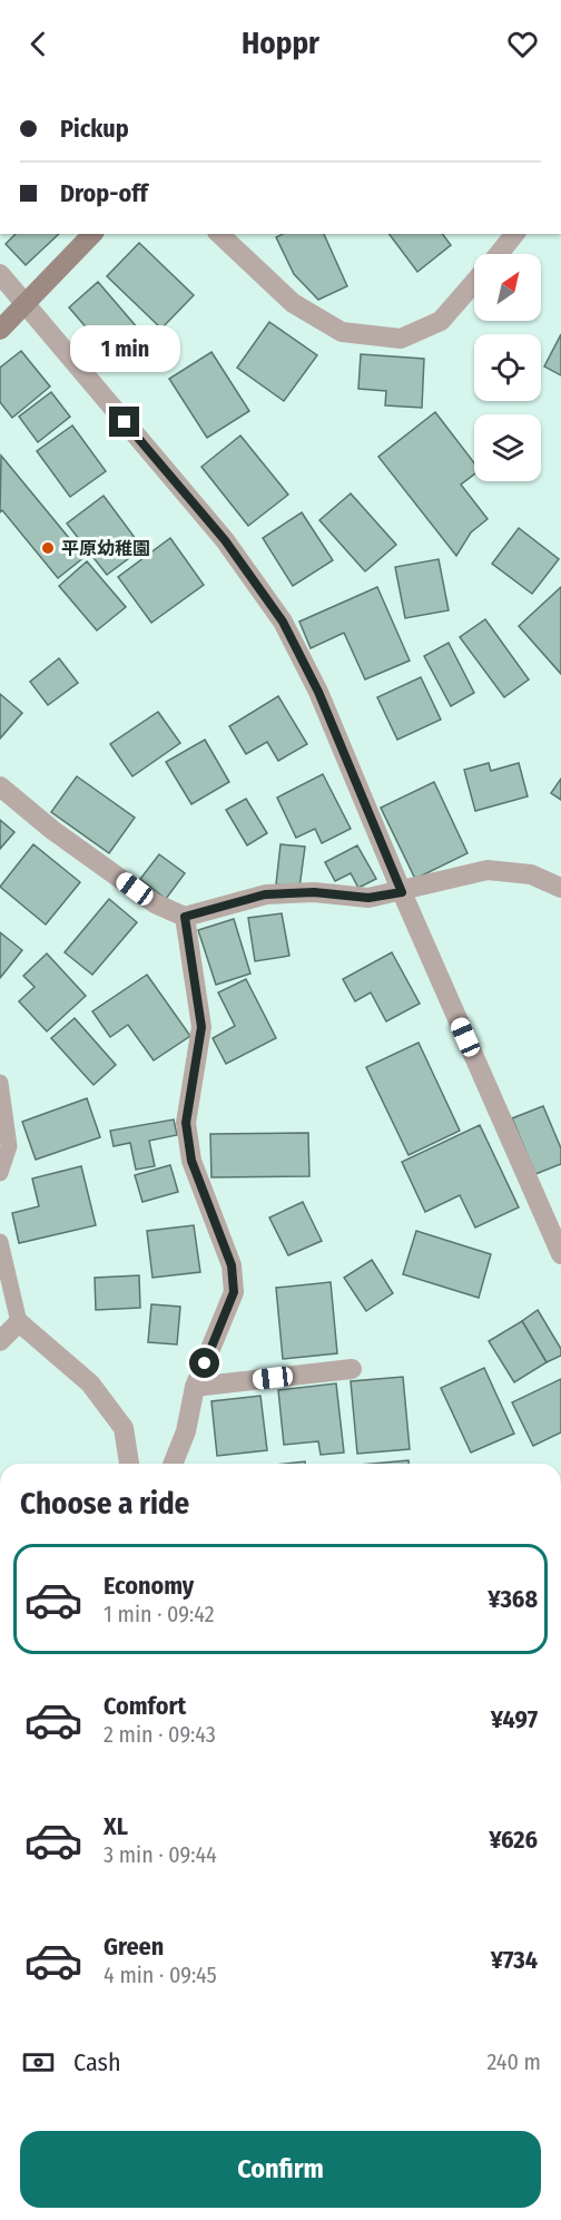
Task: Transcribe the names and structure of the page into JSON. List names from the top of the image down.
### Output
{
  "places": ["平原幼稚園"],
  "north": "top right",
  "page": {
    "header": "Hoppr",
    "banner": ["Pickup", "Drop-off"],
    "bubble": "1 min",
    "heading": "Choose a ride",
    "list": [
      {
        "name": "Economy",
        "note": "1 min · 09:42",
        "value": "¥368"
      },
      {
        "name": "Comfort",
        "note": "2 min · 09:43",
        "value": "¥497"
      },
      {
        "name": "XL",
        "note": "3 min · 09:44",
        "value": "¥626"
      },
      {
        "name": "Green",
        "note": "4 min · 09:45",
        "value": "¥734"
      }
    ],
    "pay": ["Cash", "240 m"],
    "buttons": "Confirm"
  }
}
